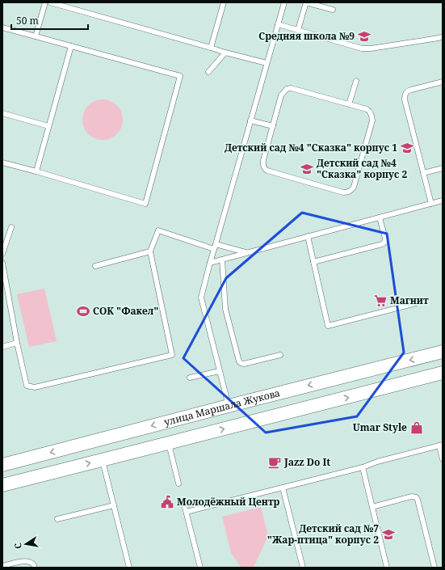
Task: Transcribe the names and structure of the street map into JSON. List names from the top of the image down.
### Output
{
  "streets": {
    "main road": ["улица Маршала Жукова"]
  },
  "places": {
    "school or university": [
      "Средняя школа №9",
      "Детский сад №4 \"Сказка\" корпус 1",
      "Детский сад №4 \"Сказка\" корпус 2",
      "Детский сад №7 \"Жар-птица\" корпус 2"
    ],
    "supermarket": ["Магнит"],
    "sports": ["СОК \"Факел\""],
    "shop": ["Umar Style"],
    "cafe": ["Jazz Do It"],
    "public building": ["Молодёжный Центр"]
  },
  "scale_bar": "50 m",
  "north": "left"
}
